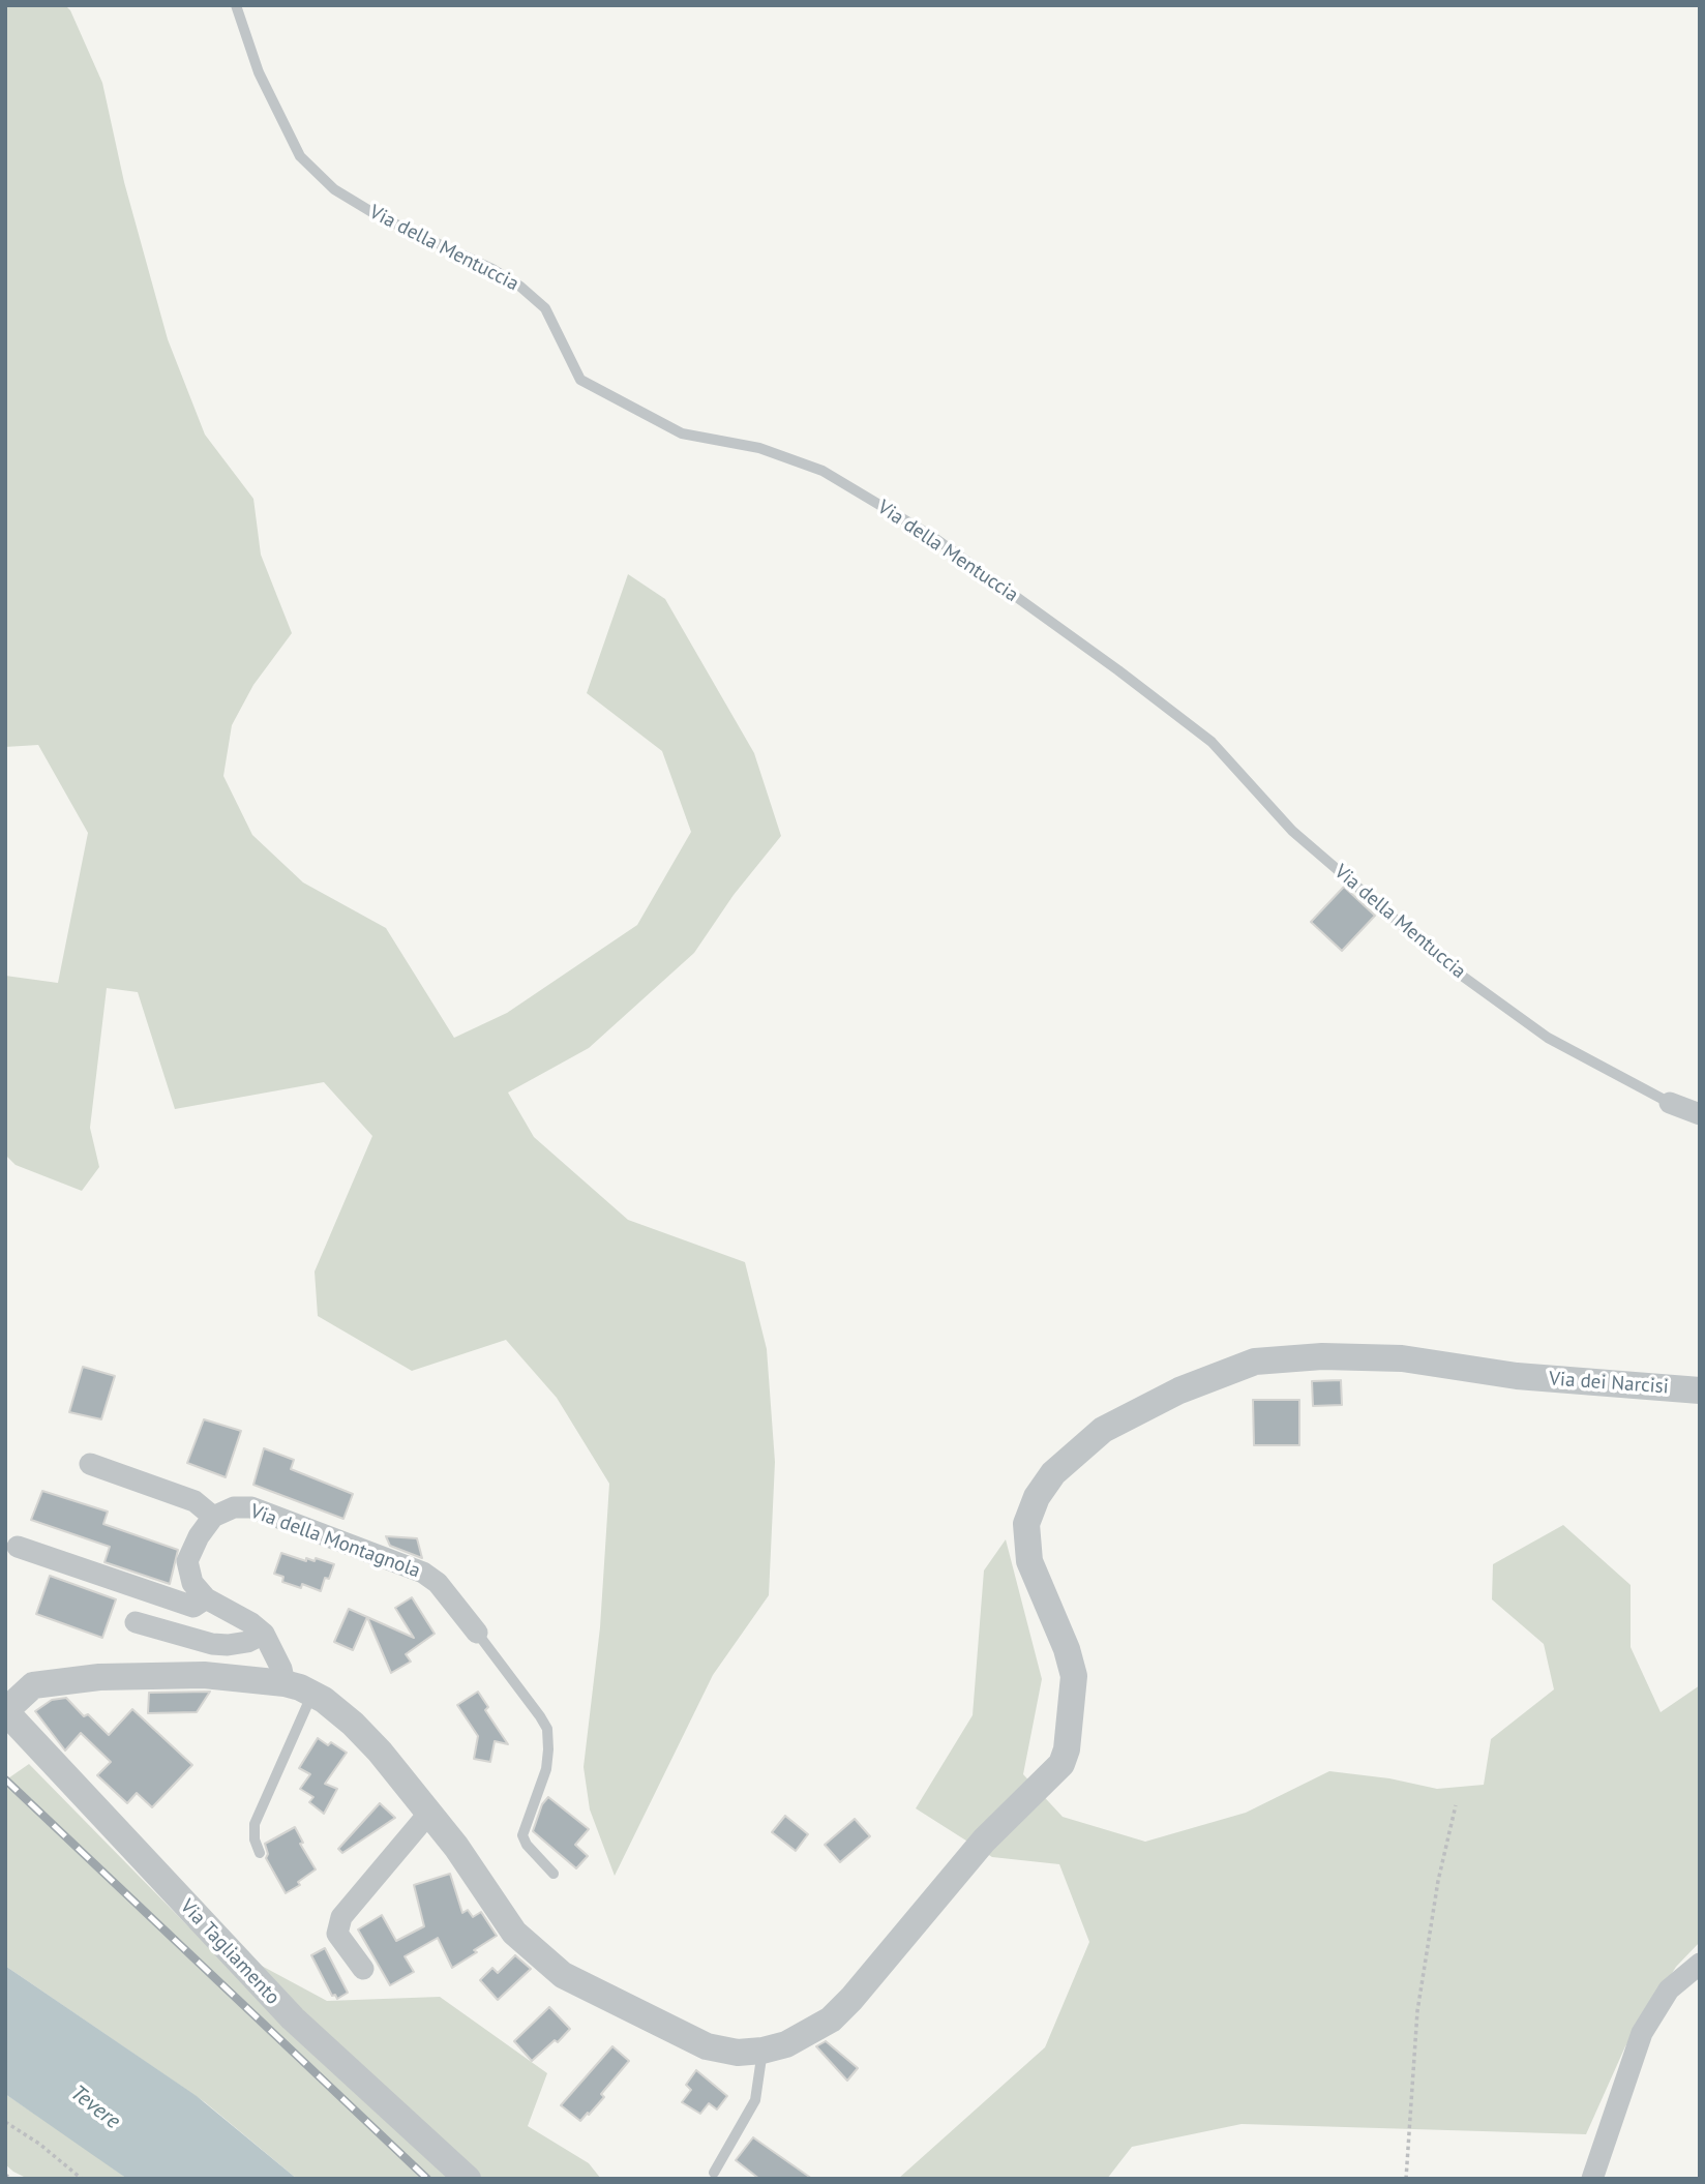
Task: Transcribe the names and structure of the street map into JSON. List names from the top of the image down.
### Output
{
  "streets": {
    "street": [
      "Via della Mentuccia",
      "Via dei Narcisi",
      "Via della Montagnola",
      "Via Tagliamento"
    ]
  },
  "crossings": [
    ["Via dei Narcisi", "Via Tagliamento"]
  ],
  "water": ["Tevere"]
}
